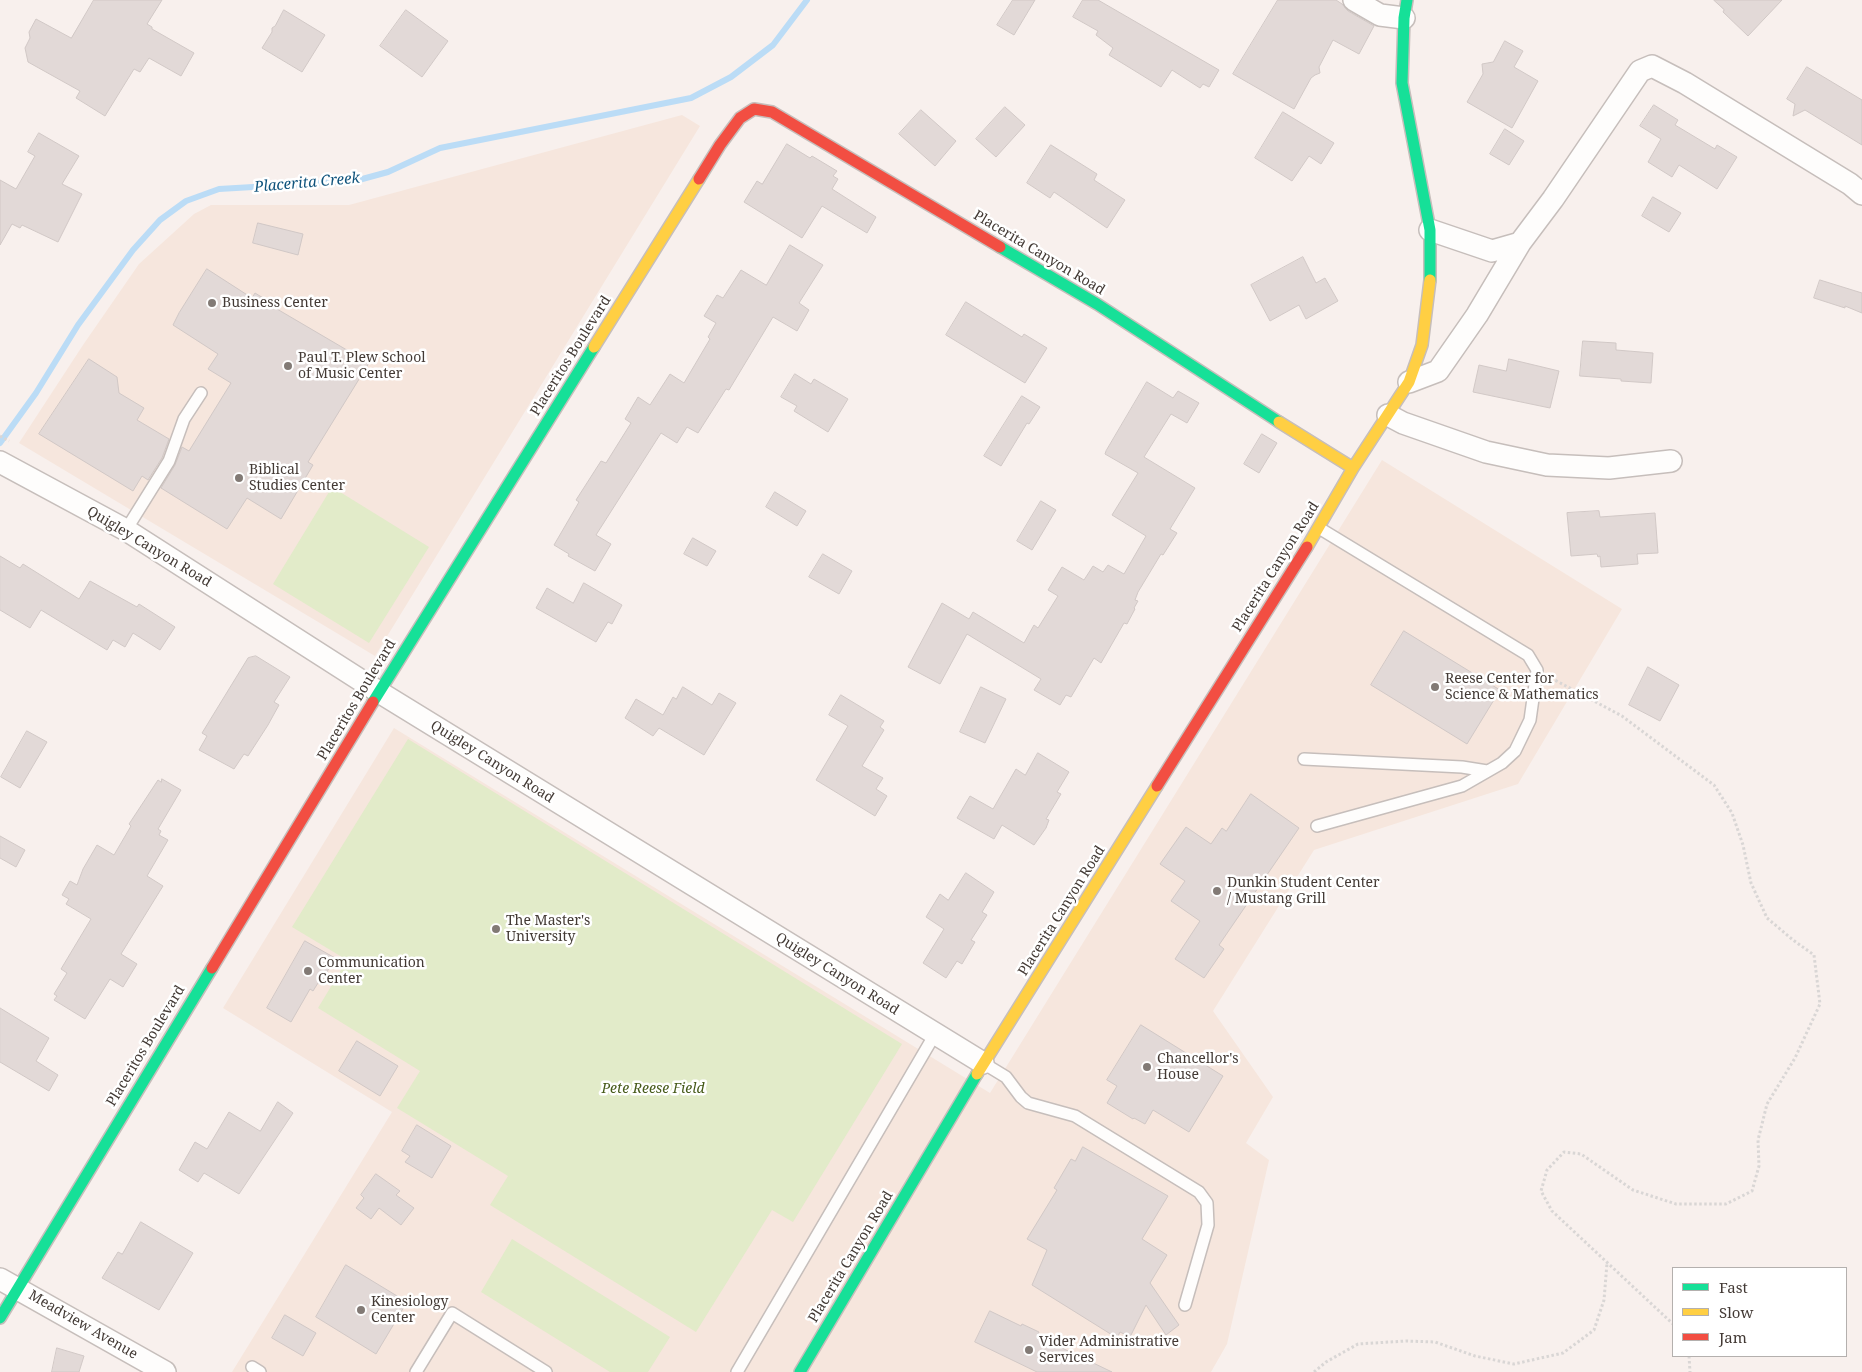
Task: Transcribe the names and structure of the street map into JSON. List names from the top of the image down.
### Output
{
  "streets": {
    "street": [
      "Placerita Canyon Road",
      "Placeritos Boulevard",
      "Quigley Canyon Road",
      "Meadview Avenue"
    ]
  },
  "crossings": [
    ["Placerita Canyon Road", "Placeritos Boulevard"],
    ["Placerita Canyon Road", "Quigley Canyon Road"],
    ["Placeritos Boulevard", "Quigley Canyon Road"],
    ["Placeritos Boulevard", "Meadview Avenue"]
  ],
  "water": ["Placerita Creek"],
  "parks": ["Pete Reese Field"],
  "places": [
    "Business Center",
    "Paul T. Plew School of Music Center",
    "Biblical Studies Center",
    "Reese Center for Science & Mathematics",
    "Dunkin Student Center / Mustang Grill",
    "The Master's University",
    "Communication Center",
    "Chancellor's House",
    "Kinesiology Center",
    "Vider Administrative Services"
  ],
  "legend": ["Fast", "Slow", "Jam"]
}
